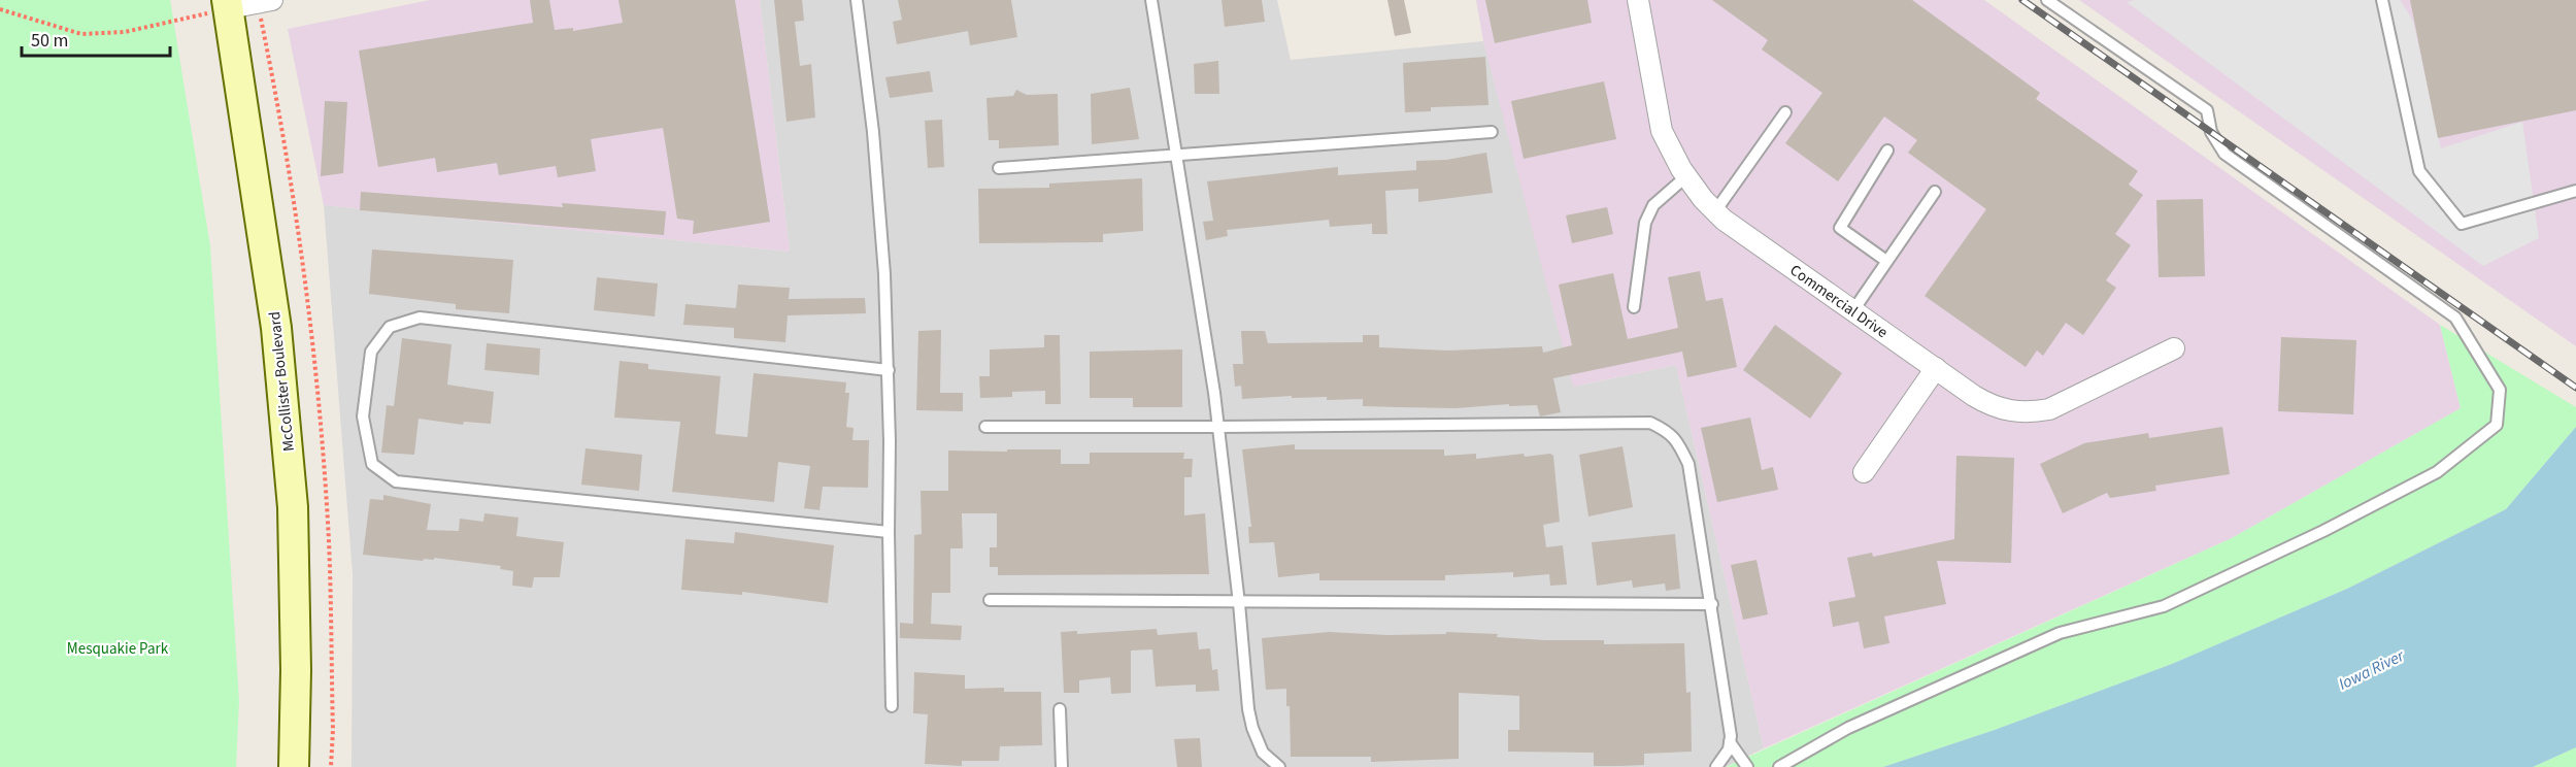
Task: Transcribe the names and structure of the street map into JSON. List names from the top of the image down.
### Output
{
  "streets": {
    "main road": ["McCollister Boulevard"],
    "street": ["Commercial Drive"]
  },
  "water": ["Iowa River"],
  "parks": ["Mesquakie Park"],
  "scale_bar": "50 m"
}
